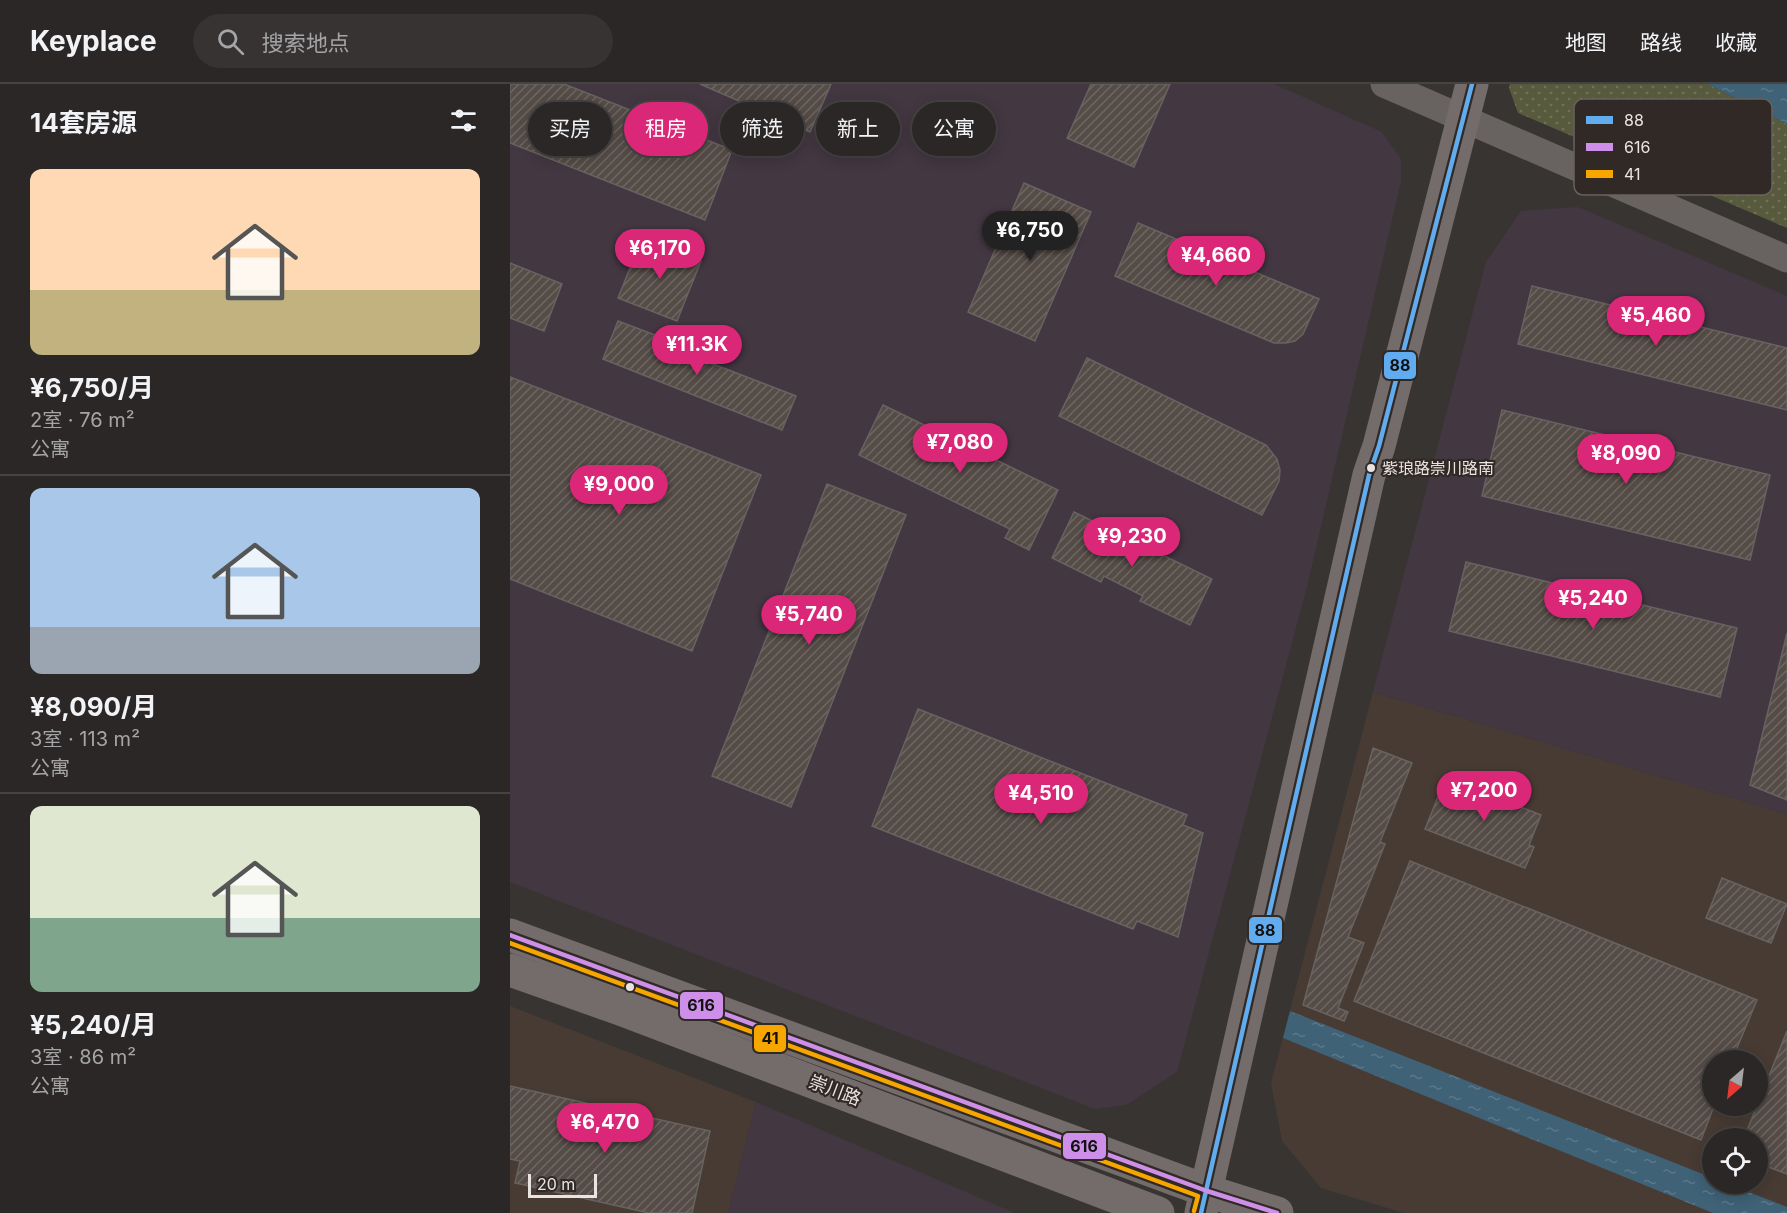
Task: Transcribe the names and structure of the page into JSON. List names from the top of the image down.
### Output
{
  "streets": {
    "main road": ["崇川路"]
  },
  "places": ["紫琅路崇川路南"],
  "lines": ["transit line 88", "transit line 616", "transit line 41"],
  "legend": ["88", "616", "41"],
  "scale_bar": "20 m",
  "north": "bottom left",
  "page": {
    "header": "Keyplace",
    "search": "搜索地点",
    "nav": ["地图", "路线", "收藏"],
    "heading": "14套房源",
    "chip": [
      "买房",
      "租房",
      "筛选",
      "新上",
      "公寓"
    ],
    "list": [
      {
        "name": "¥6,750/月",
        "note": "2室 · 76 m² · 公寓"
      },
      {
        "name": "¥8,090/月",
        "note": "3室 · 113 m² · 公寓"
      },
      {
        "name": "¥5,240/月",
        "note": "3室 · 86 m² · 公寓"
      }
    ],
    "price": [
      "¥6,750",
      "¥6,170",
      "¥4,660",
      "¥5,460",
      "¥11.3K",
      "¥7,080",
      "¥8,090",
      "¥9,000",
      "¥9,230",
      "¥5,240",
      "¥5,740",
      "¥7,200",
      "¥4,510",
      "¥6,470"
    ],
    "scale": "20 m"
  }
}
